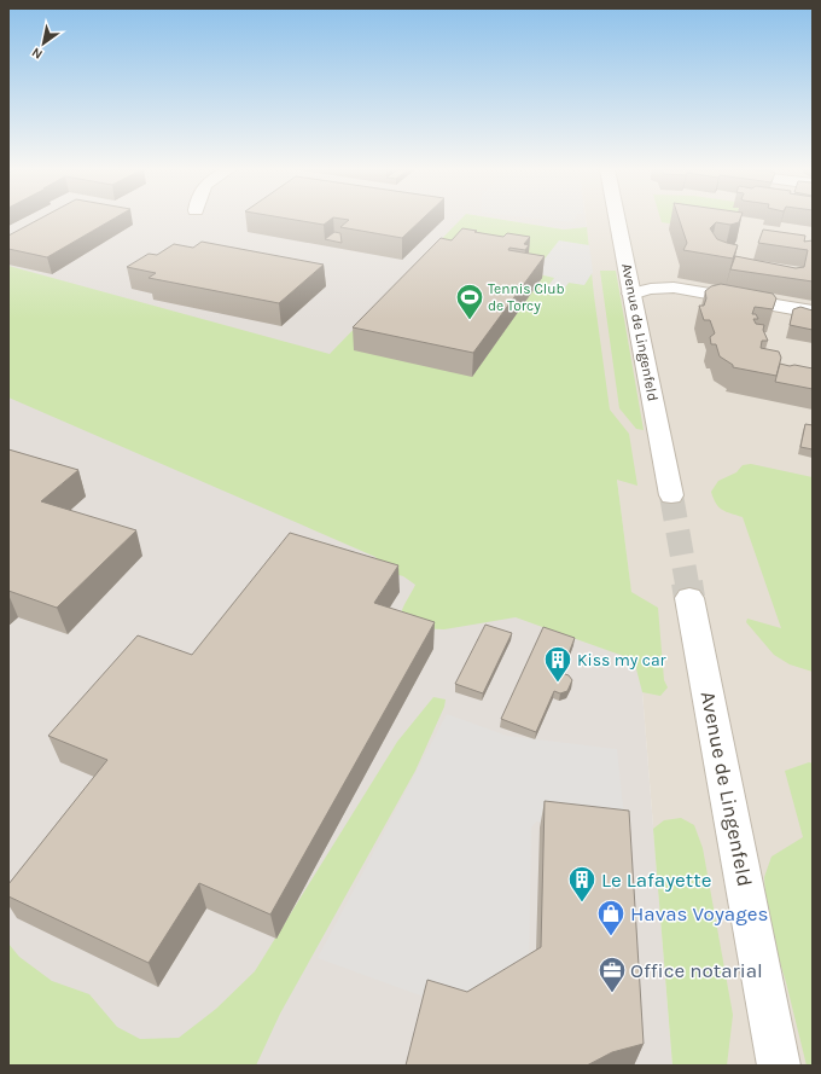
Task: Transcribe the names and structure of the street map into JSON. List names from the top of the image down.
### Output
{
  "streets": {
    "street": ["Avenue de Lingenfeld"]
  },
  "places": {
    "sports": ["Tennis Club de Torcy"],
    "building": ["Kiss my car", "Le Lafayette"],
    "shop": ["Havas Voyages"],
    "office": ["Office notarial"]
  },
  "north": "bottom left"
}
